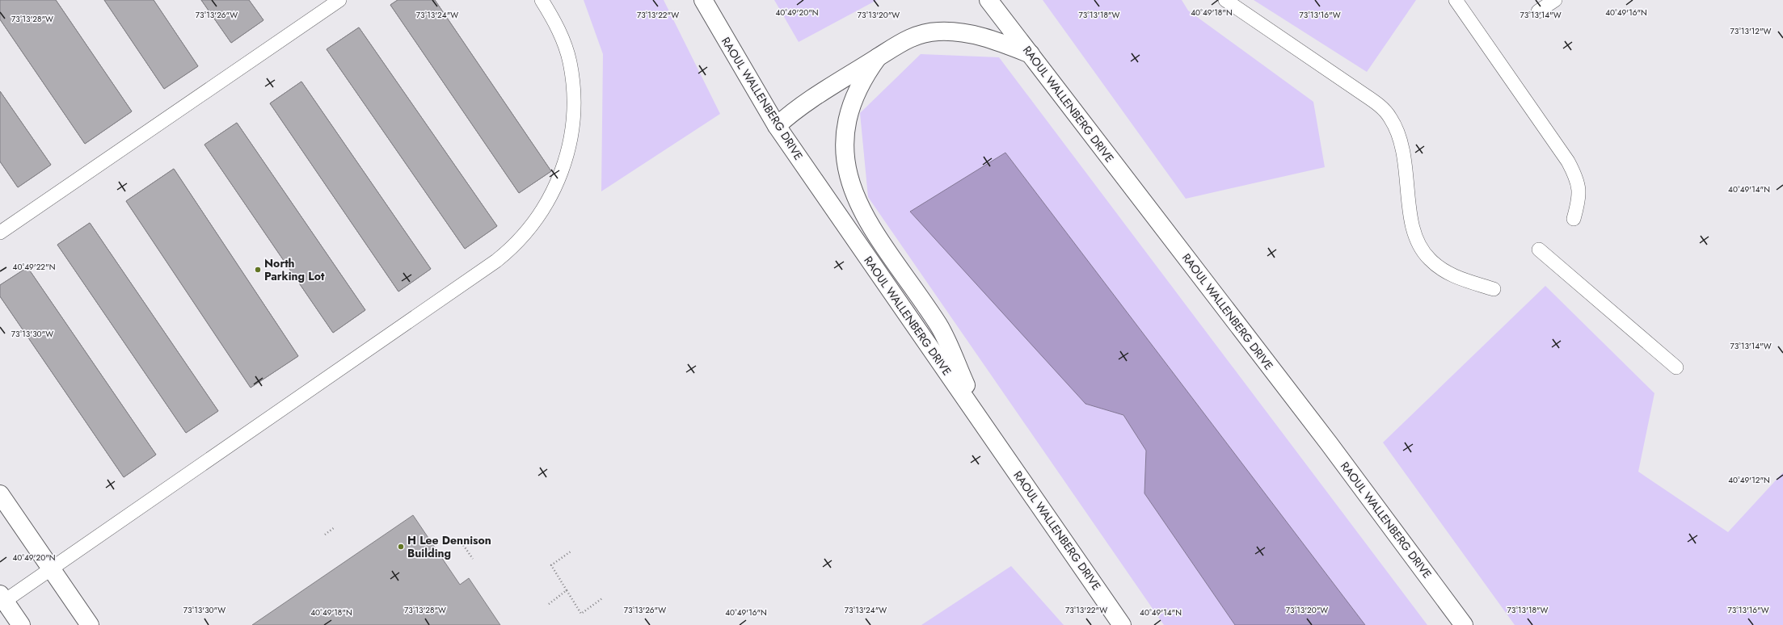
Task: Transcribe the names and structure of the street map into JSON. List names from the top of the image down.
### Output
{
  "streets": {
    "street": ["RAOUL WALLENBERG DRIVE"]
  },
  "places": ["North Parking Lot", "H Lee Dennison Building"],
  "coordinates": [
    "40°49'20\"N",
    "40°49'18\"N",
    "40°49'16\"N",
    "73°13'26\"W",
    "73°13'22\"W",
    "73°13'20\"W",
    "73°13'18\"W",
    "73°13'16\"W",
    "73°13'14\"W",
    "73°13'24\"W",
    "73°13'28\"W",
    "73°13'12\"W",
    "40°49'14\"N",
    "40°49'22\"N",
    "73°13'30\"W",
    "40°49'12\"N"
  ]
}
